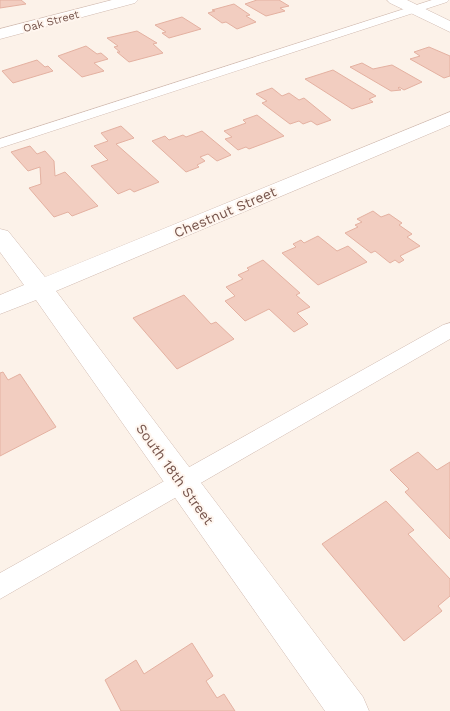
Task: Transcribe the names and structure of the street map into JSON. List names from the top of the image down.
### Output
{
  "streets": {
    "street": ["Oak Street", "Chestnut Street", "South 18th Street"]
  },
  "crossings": [
    ["Chestnut Street", "South 18th Street"]
  ]
}
